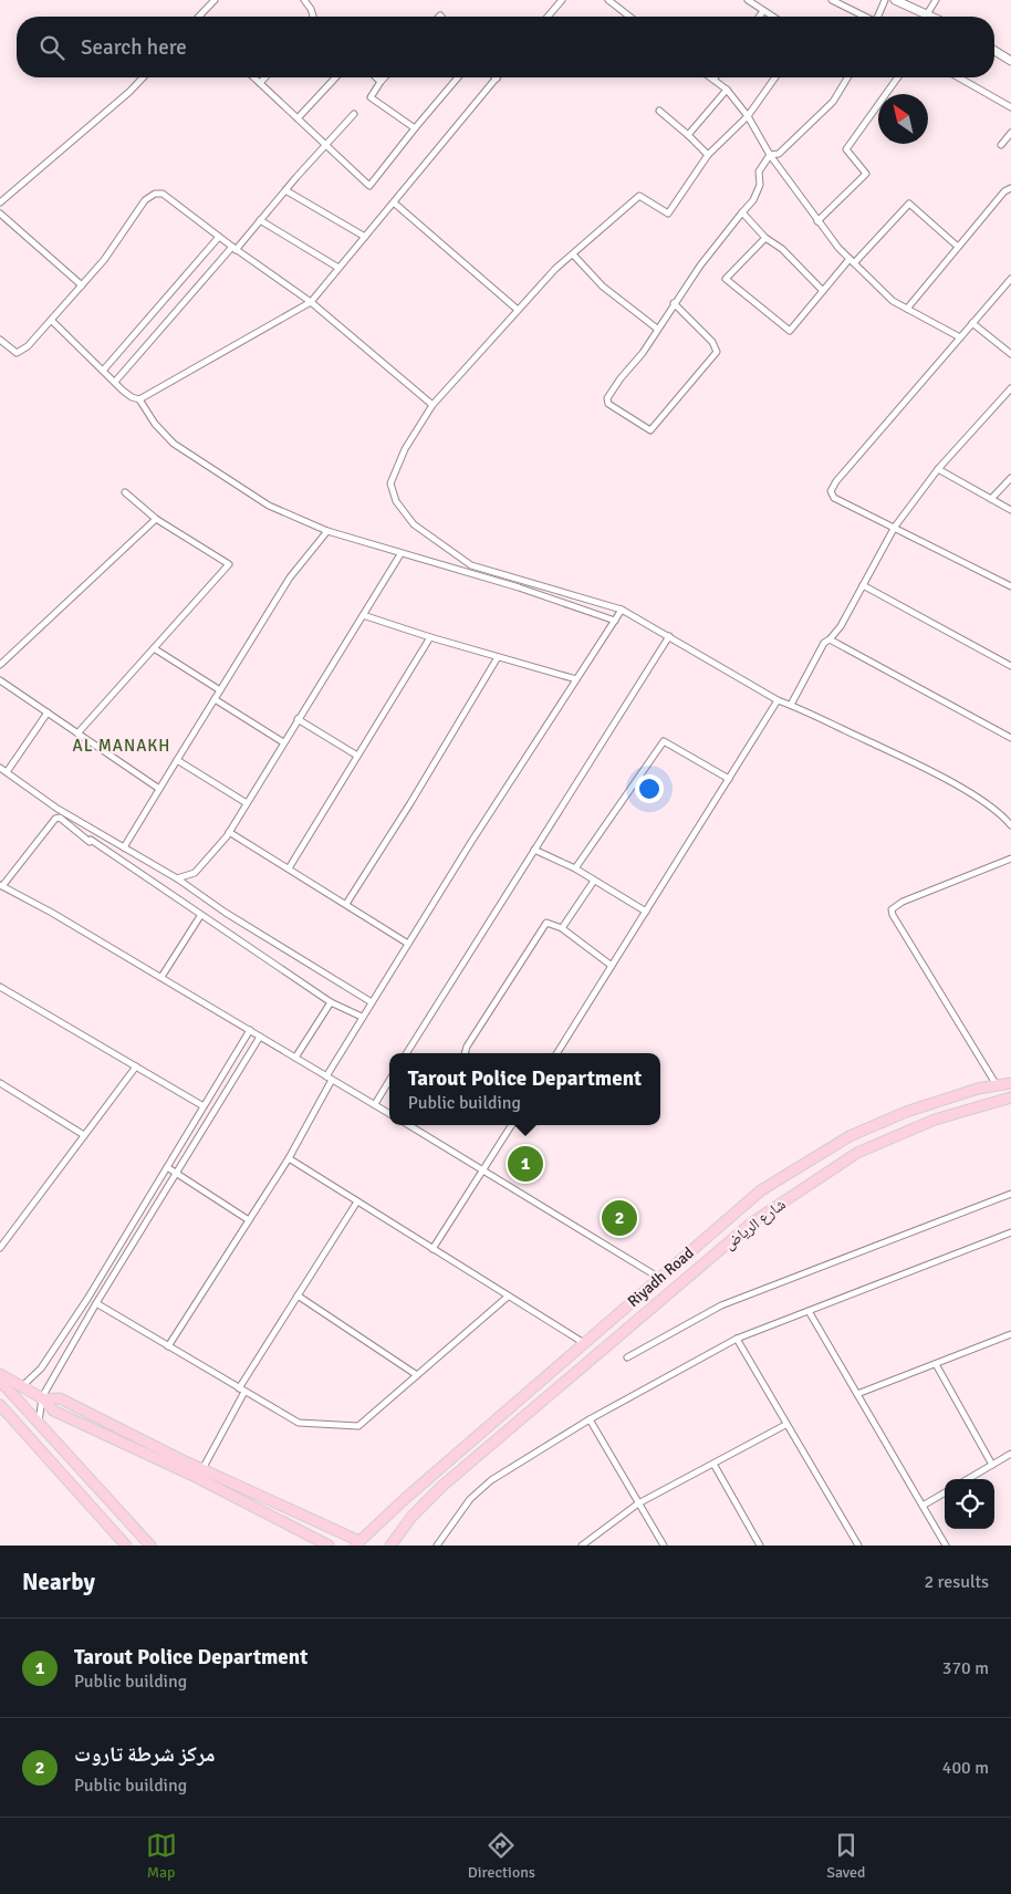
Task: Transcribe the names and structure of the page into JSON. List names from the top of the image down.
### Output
{
  "streets": {
    "main road": ["شارع الرياض", "Riyadh Road"]
  },
  "districts": ["AL MANAKH"],
  "north": "top left",
  "page": {
    "search": "Search here",
    "popup": ["Tarout Police Department", "Public building"],
    "pins": ["1", "2"],
    "heading": ["Nearby", "2 results"],
    "list": [
      {
        "mark": "1",
        "name": "Tarout Police Department",
        "note": "Public building",
        "value": "370 m"
      },
      {
        "mark": "2",
        "name": "مركز شرطة تاروت",
        "note": "Public building",
        "value": "400 m"
      }
    ],
    "nav": ["Map", "Directions", "Saved"]
  }
}
